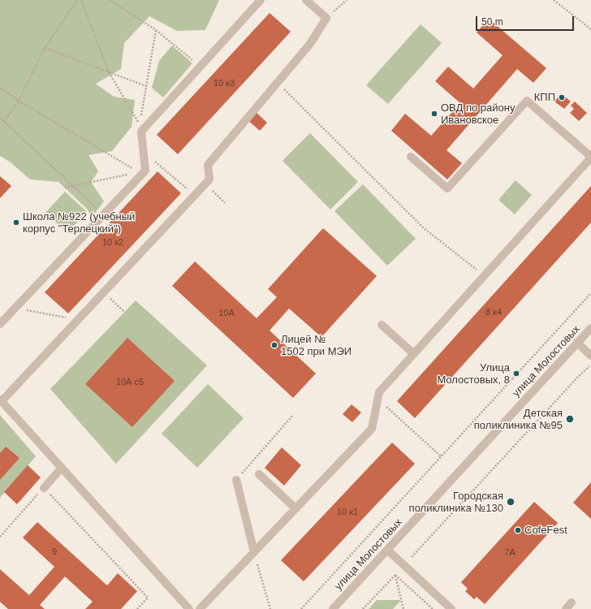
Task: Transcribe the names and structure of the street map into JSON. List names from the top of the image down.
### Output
{
  "streets": {
    "street": ["улица Молостовых"]
  },
  "places": [
    "КПП",
    "ОВД по району Ивановское",
    "Школа №922 (учебный корпус \"Терлецкий\")",
    "Лицей № 1502 при МЭИ",
    "Улица Молостовых, 8",
    "Детская поликлиника №95",
    "Городская поликлиника №130",
    "CofeFest"
  ],
  "house_numbers": [
    "10 к3",
    "10 к2",
    "8 к4",
    "10А",
    "10А с5",
    "10 к1",
    "9",
    "7А"
  ],
  "scale_bar": "50 m"
}
